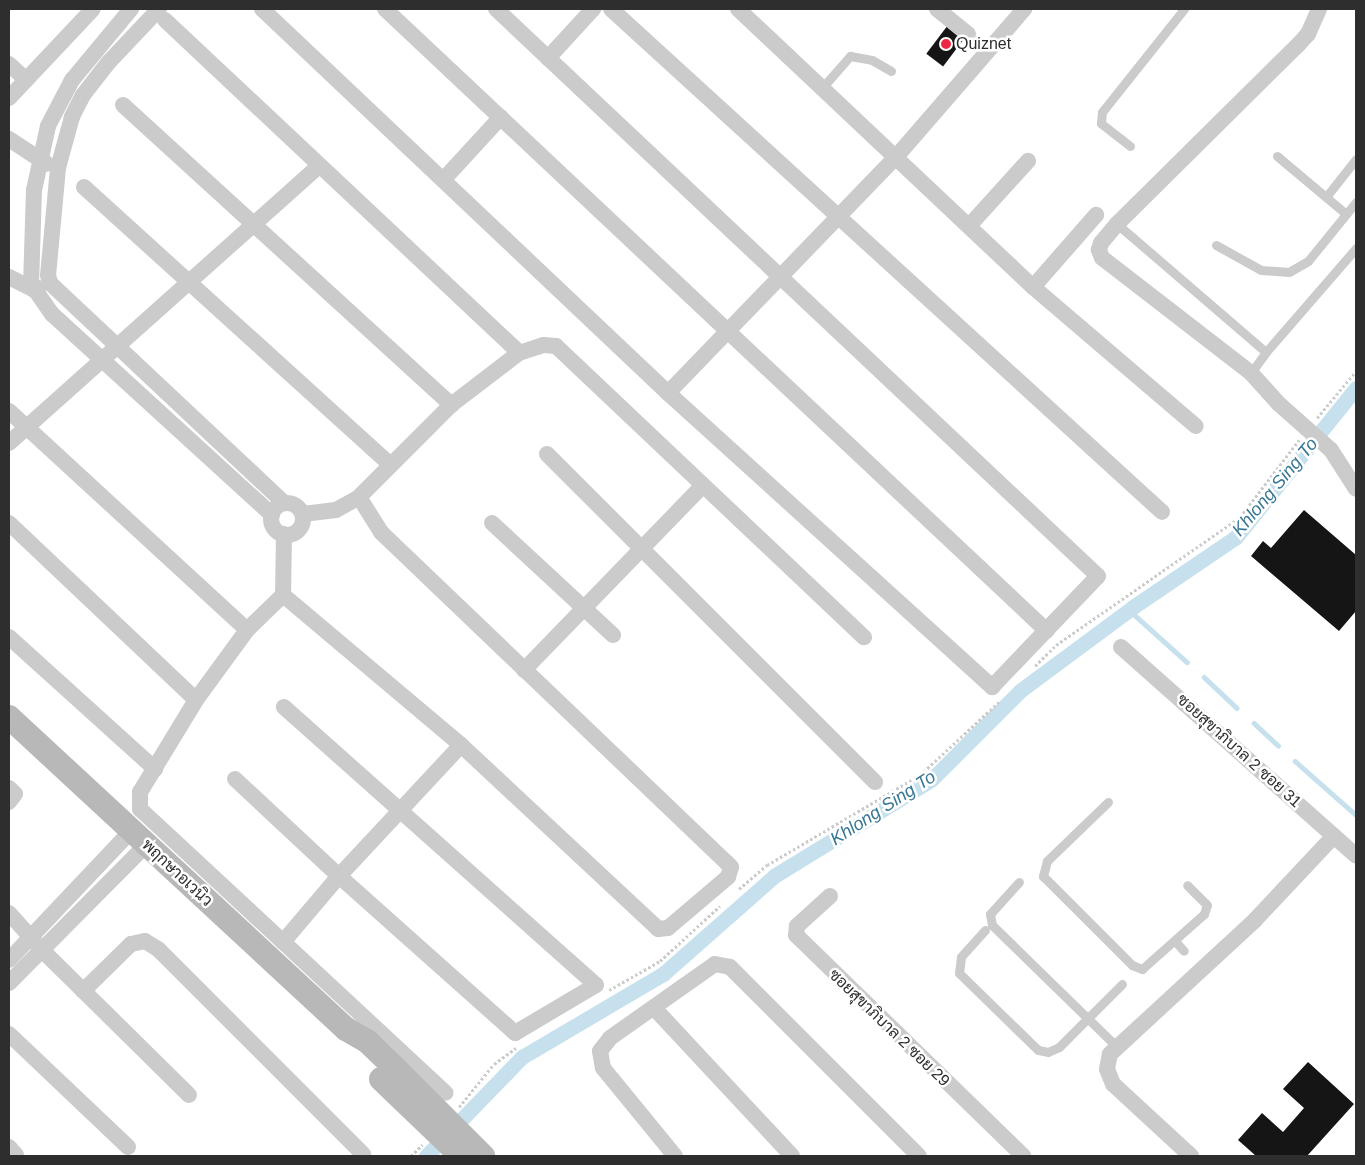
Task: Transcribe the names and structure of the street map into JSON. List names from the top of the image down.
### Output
{
  "streets": {
    "street": ["ซอยสุขาภิบาล 2 ซอย 31", "พฤกษาอเวนิว", "ซอยสุขาภิบาล 2 ซอย 29"]
  },
  "water": ["Khlong Sing To"],
  "places": ["Quiznet"]
}
